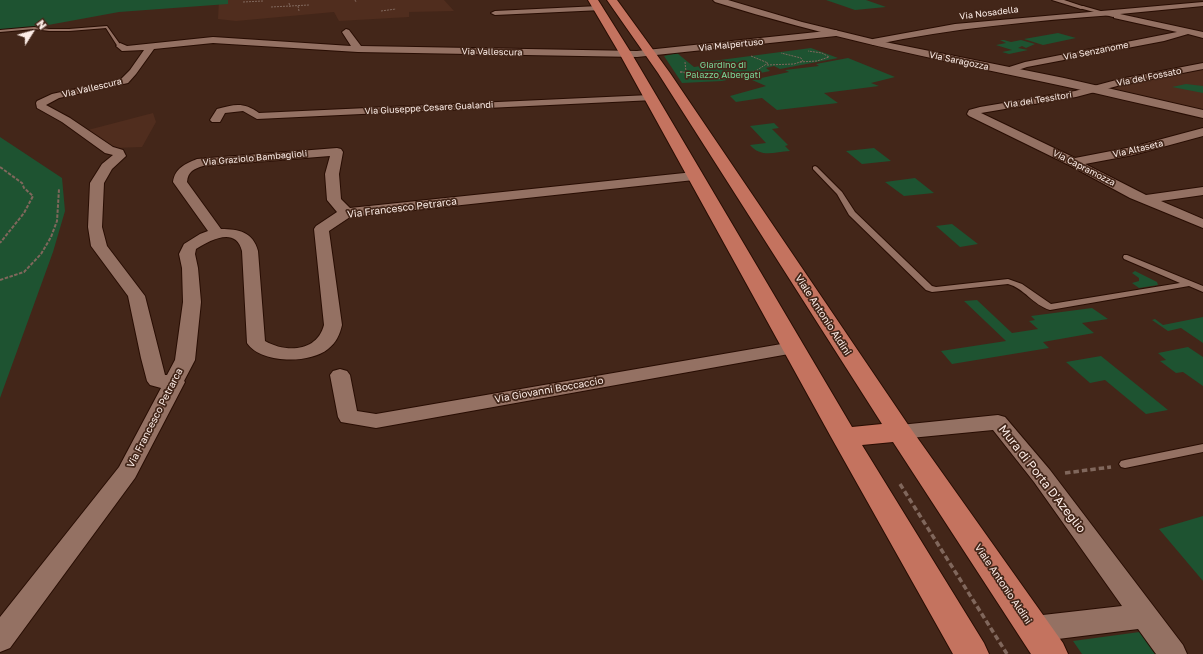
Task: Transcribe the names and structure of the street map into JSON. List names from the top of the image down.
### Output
{
  "streets": {
    "main road": ["Viale Antonio Aldini"],
    "street": [
      "Via Nosadella",
      "Via Malpertuso",
      "Via Senzanome",
      "Via Vallescura",
      "Via Saragozza",
      "Via del Fossato",
      "Via dei Tessitori",
      "Via Giuseppe Cesare Gualandi",
      "Via Altaseta",
      "Via Graziolo Bambaglioli",
      "Via Capramozza",
      "Via Francesco Petrarca",
      "Via Giovanni Boccaccio",
      "Mura di Porta D'Azeglio"
    ]
  },
  "crossings": [
    ["Via Nosadella", "Via Saragozza"],
    ["Via Malpertuso", "Via Vallescura"],
    ["Via Malpertuso", "Via Saragozza"],
    ["Via Malpertuso", "Viale Antonio Aldini"],
    ["Via Senzanome", "Via Saragozza"],
    ["Via Vallescura", "Via Francesco Petrarca"],
    ["Via Saragozza", "Via del Fossato"],
    ["Via Saragozza", "Via dei Tessitori"],
    ["Via del Fossato", "Via dei Tessitori"],
    ["Via dei Tessitori", "Via Capramozza"],
    ["Via Altaseta", "Via Capramozza"],
    ["Via Graziolo Bambaglioli", "Via Francesco Petrarca"],
    ["Viale Antonio Aldini", "Mura di Porta D'Azeglio"]
  ],
  "parks": ["Giardino di Palazzo Albergati"],
  "north": "top right"
}
